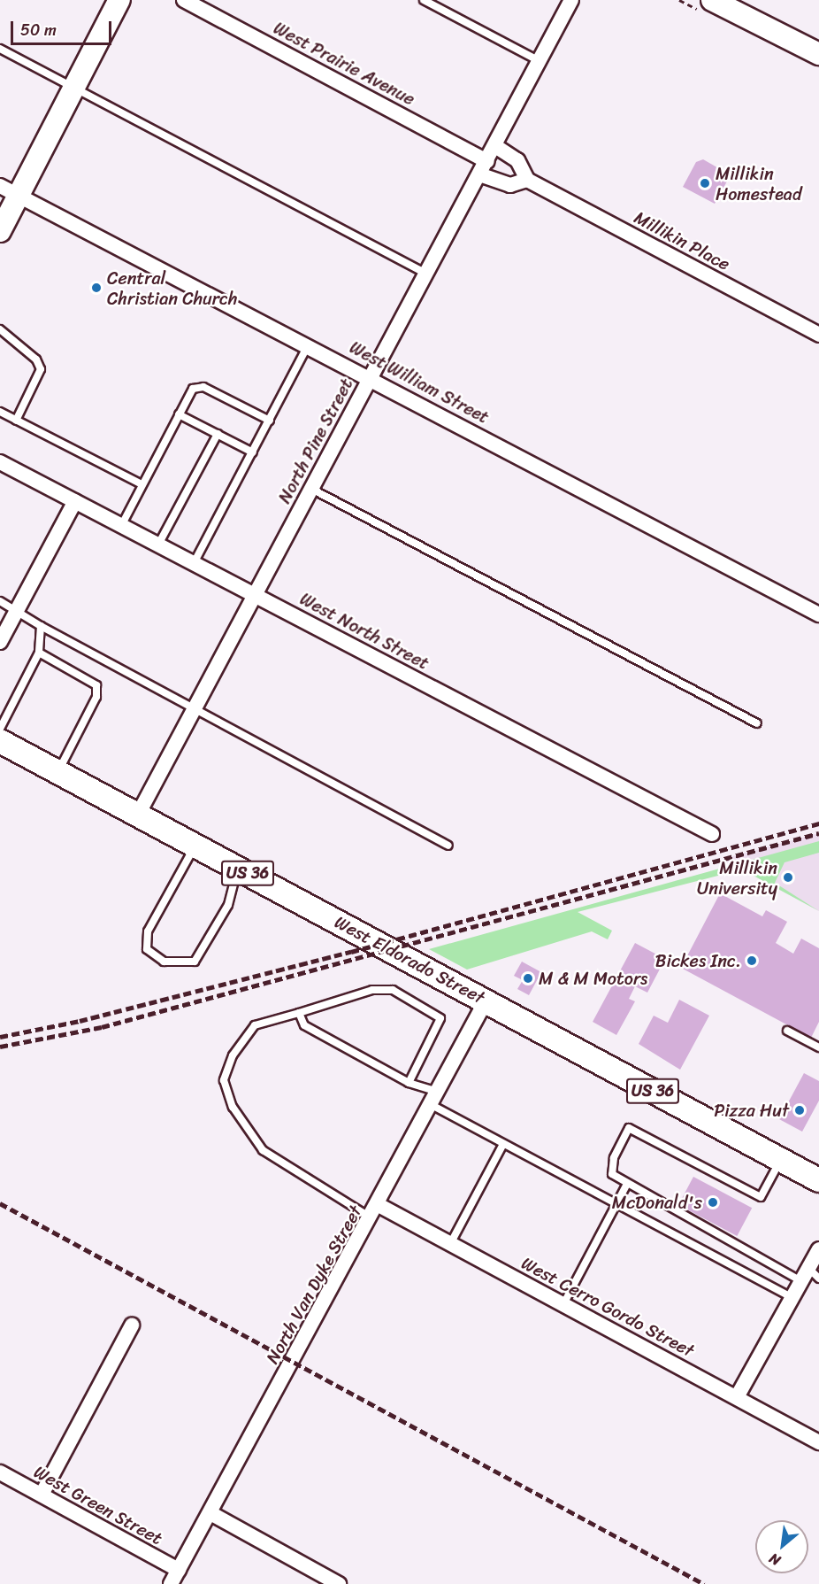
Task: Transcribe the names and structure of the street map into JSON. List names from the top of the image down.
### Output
{
  "streets": {
    "main road": ["US 36", "West Eldorado Street"],
    "street": [
      "West Prairie Avenue",
      "Millikin Place",
      "West William Street",
      "North Pine Street",
      "West North Street",
      "North Van Dyke Street",
      "West Cerro Gordo Street",
      "West Green Street"
    ]
  },
  "crossings": [
    ["West Prairie Avenue", "North Pine Street"],
    ["West William Street", "North Pine Street"],
    ["North Pine Street", "West North Street"],
    ["North Pine Street", "West Eldorado Street"],
    ["West Eldorado Street", "North Van Dyke Street"],
    ["North Van Dyke Street", "West Cerro Gordo Street"],
    ["North Van Dyke Street", "West Green Street"]
  ],
  "places": [
    "Millikin Homestead",
    "Central Christian Church",
    "Millikin University",
    "Bickes Inc.",
    "M & M Motors",
    "Pizza Hut",
    "McDonald's"
  ],
  "scale_bar": "50 m",
  "north": "bottom left"
}
